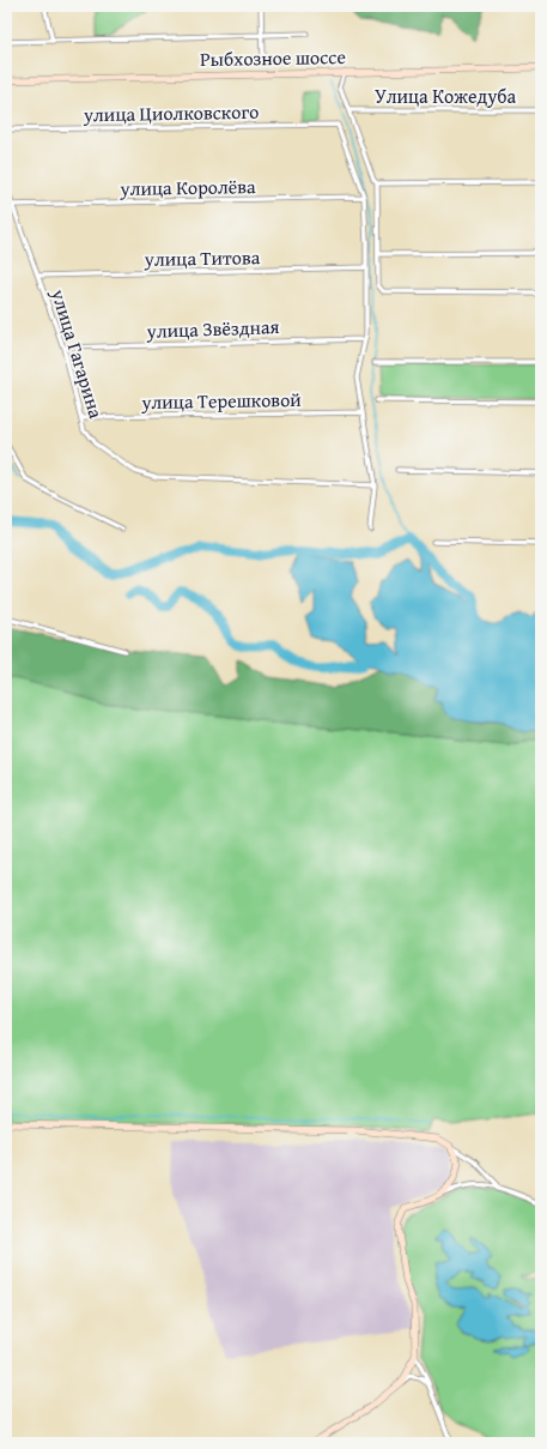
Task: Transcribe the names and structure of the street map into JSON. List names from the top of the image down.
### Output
{
  "streets": {
    "street": [
      "Рыбхозное шоссе",
      "Улица Кожедуба",
      "улица Циолковского",
      "улица Королёва",
      "улица Титова",
      "улица Звёздная",
      "улица Гагарина",
      "улица Терешковой"
    ]
  },
  "crossings": [
    ["улица Циолковского", "улица Королёва"],
    ["улица Королёва", "улица Гагарина"],
    ["улица Титова", "улица Гагарина"],
    ["улица Звёздная", "улица Гагарина"],
    ["улица Гагарина", "улица Терешковой"]
  ]
}
